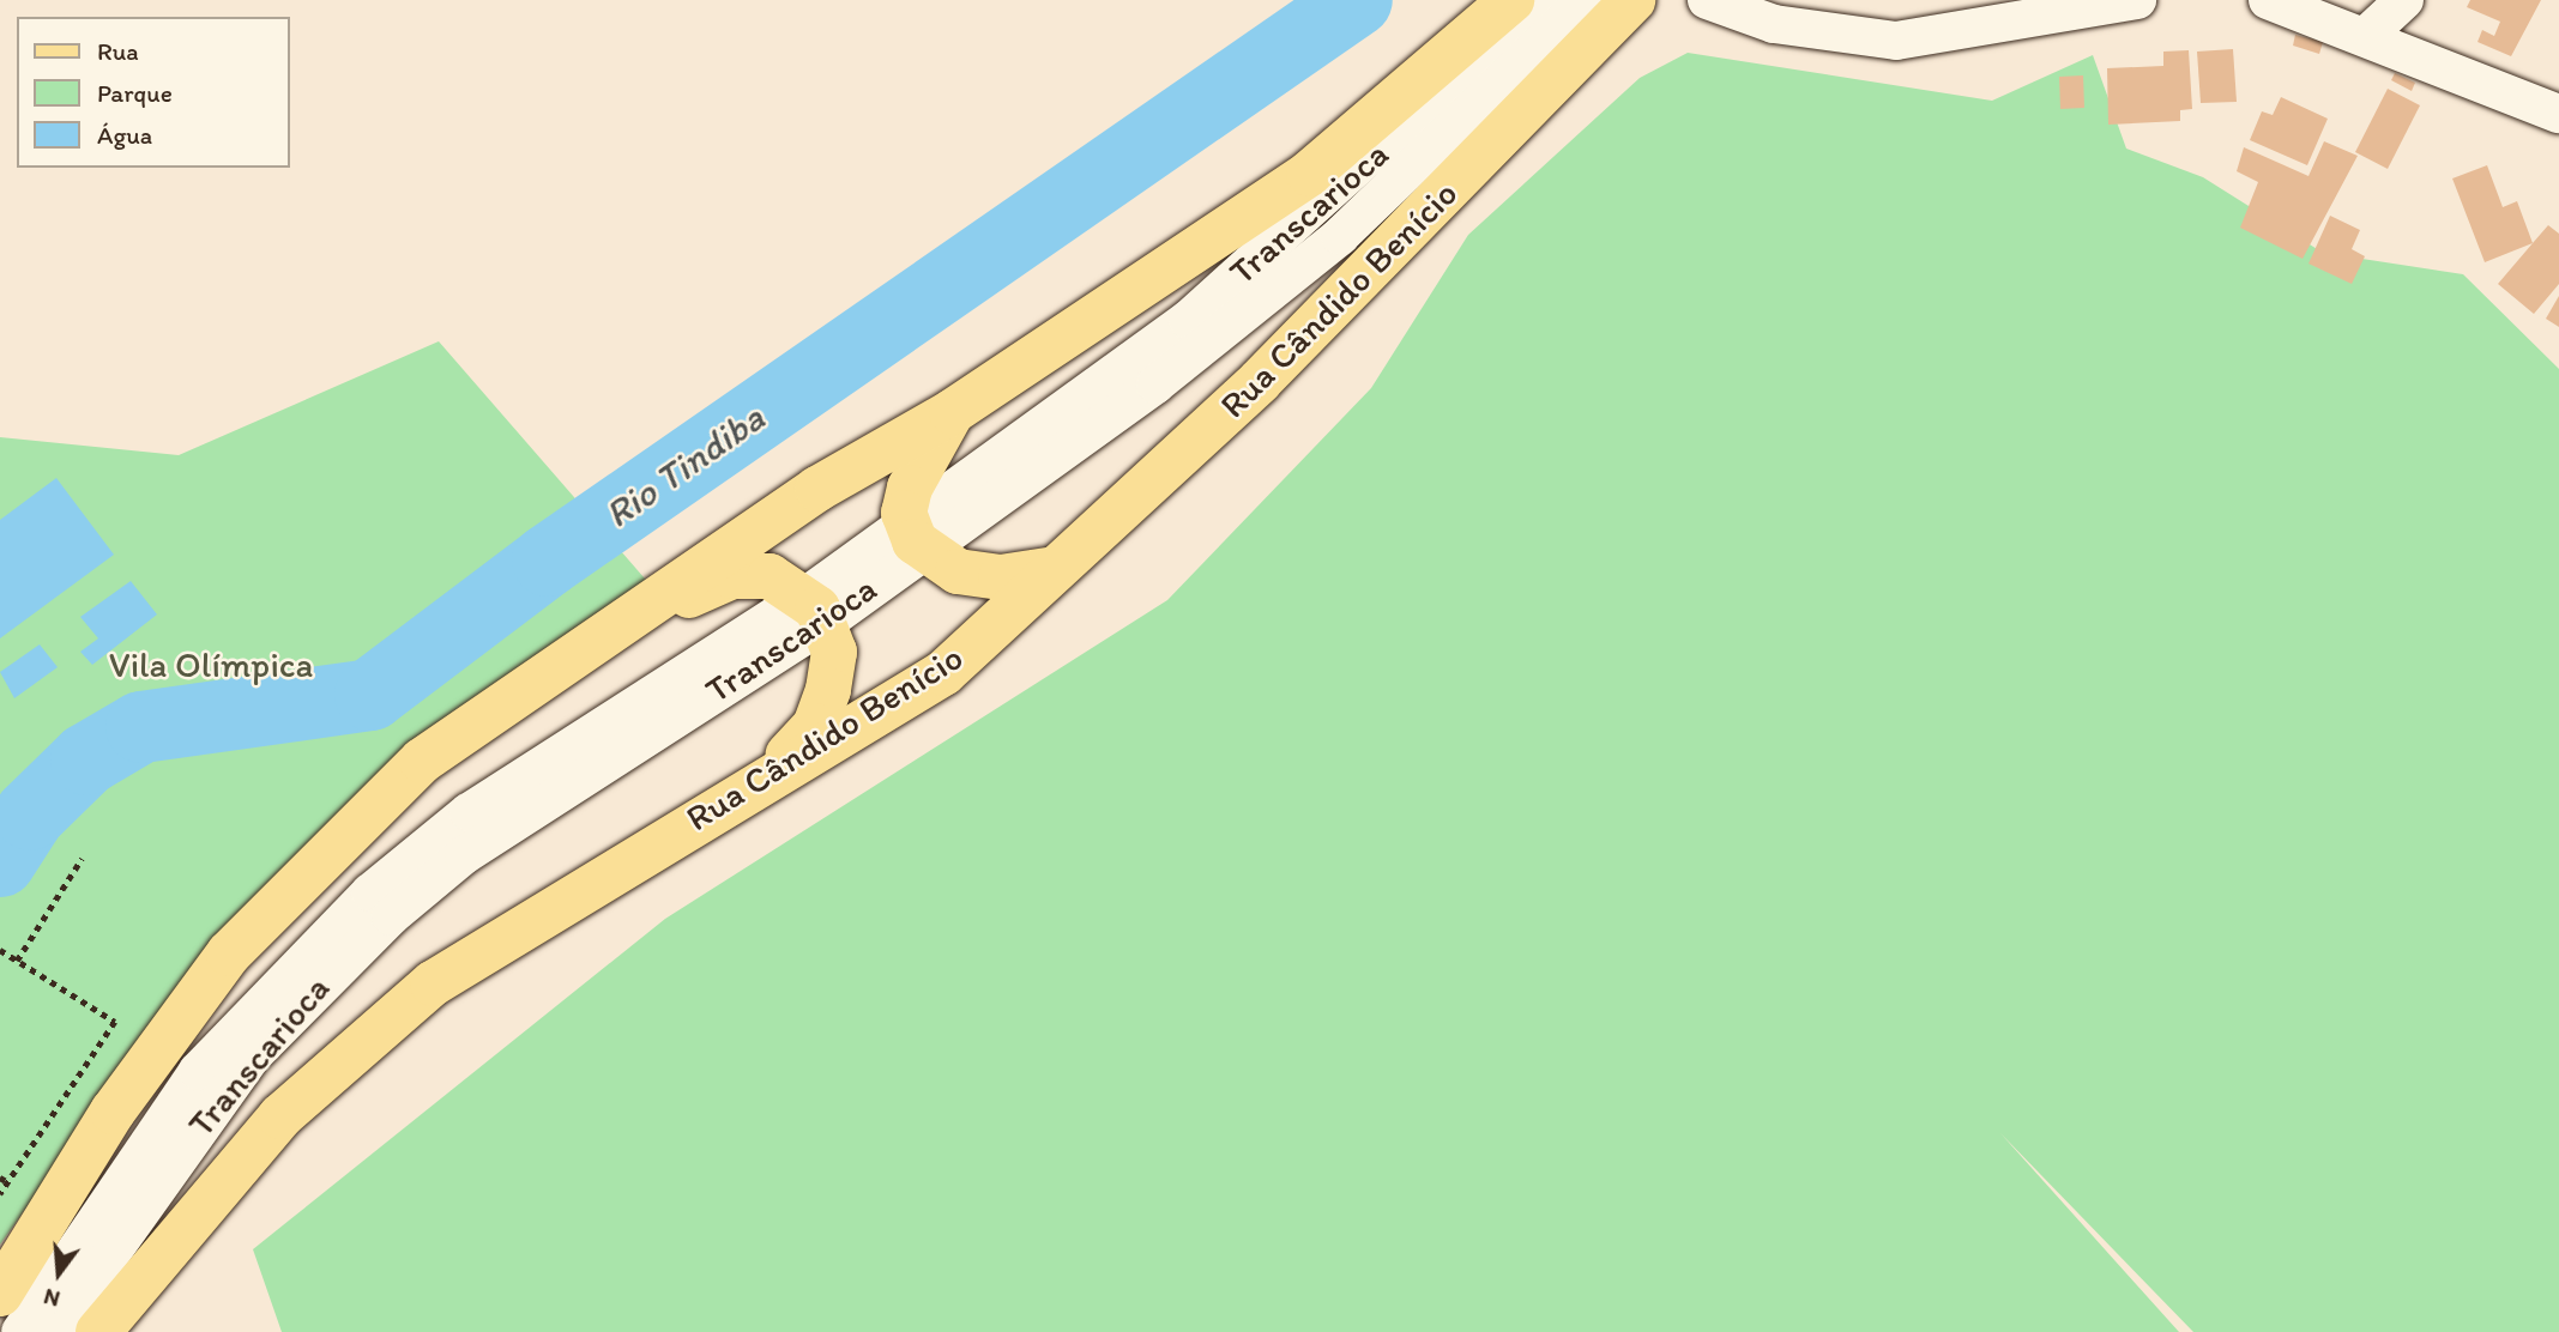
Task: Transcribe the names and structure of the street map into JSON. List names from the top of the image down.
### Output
{
  "streets": {
    "main road": ["Rua Cândido Benício"],
    "street": ["Transcarioca"]
  },
  "water": ["Rio Tindiba"],
  "parks": ["Vila Olímpica"],
  "legend": ["Rua", "Parque", "Água"],
  "north": "bottom"
}
